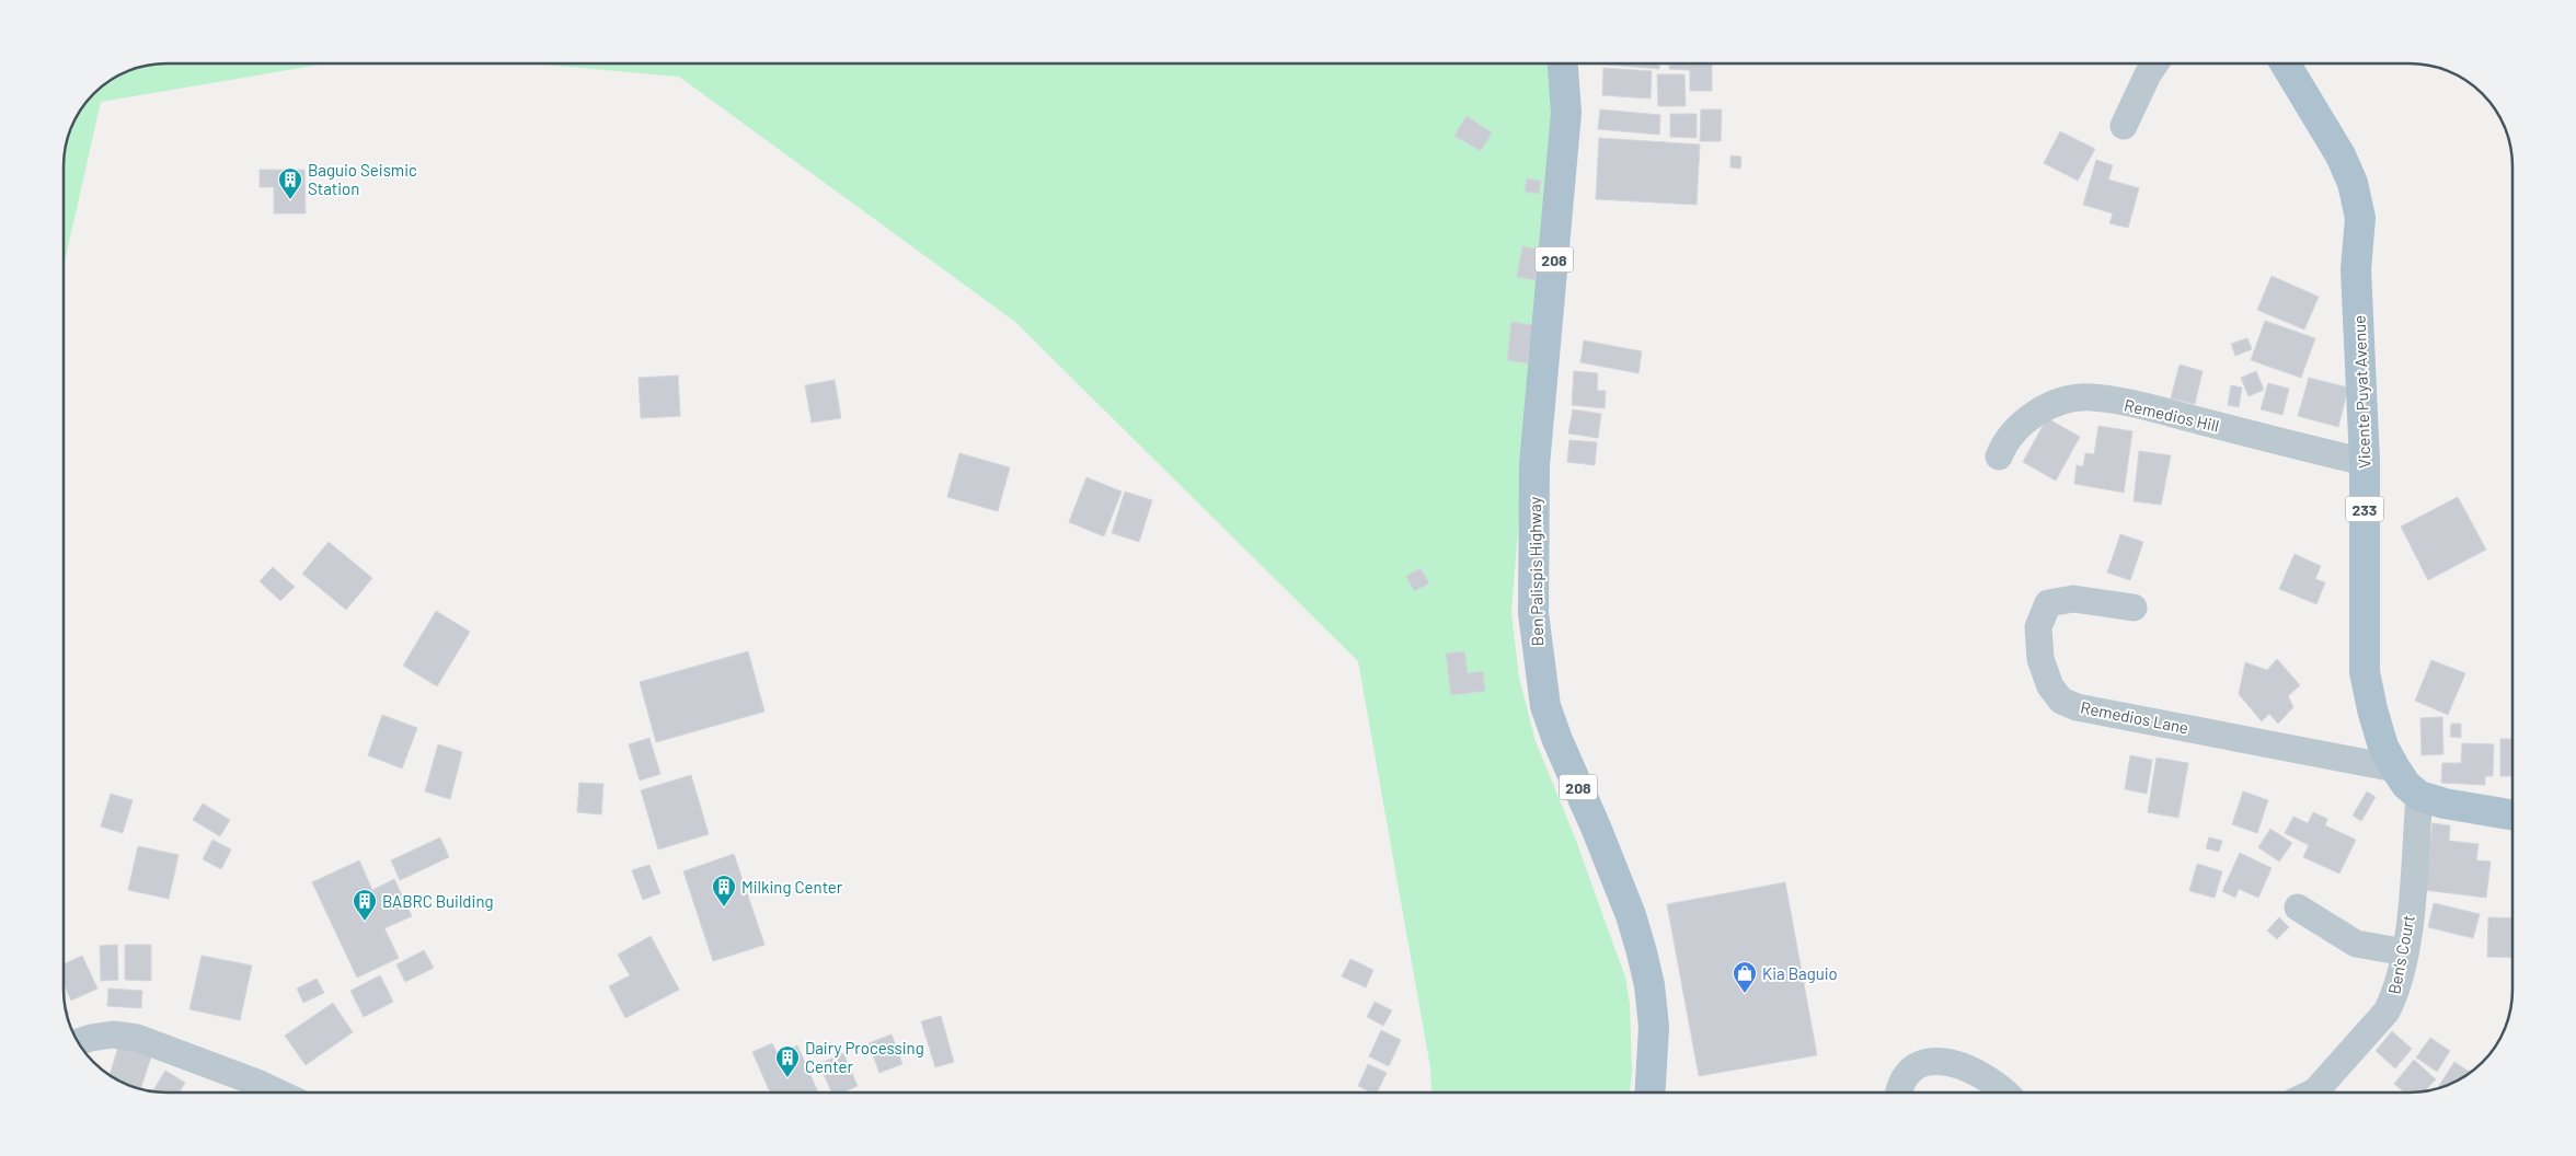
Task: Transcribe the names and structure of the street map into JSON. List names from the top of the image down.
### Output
{
  "streets": {
    "main road": [
      "208",
      "Vicente Puyat Avenue",
      "233",
      "Ben Palispis Highway"
    ],
    "street": ["Remedios Hill", "Remedios Lane", "Ben's Court"]
  },
  "crossings": [
    ["Vicente Puyat Avenue", "Remedios Hill"],
    ["Vicente Puyat Avenue", "Remedios Lane"],
    ["Vicente Puyat Avenue", "Ben's Court"]
  ],
  "places": {
    "building": [
      "Baguio Seismic Station",
      "Milking Center",
      "BABRC Building",
      "Dairy Processing Center"
    ],
    "shop": ["Kia Baguio"]
  }
}
